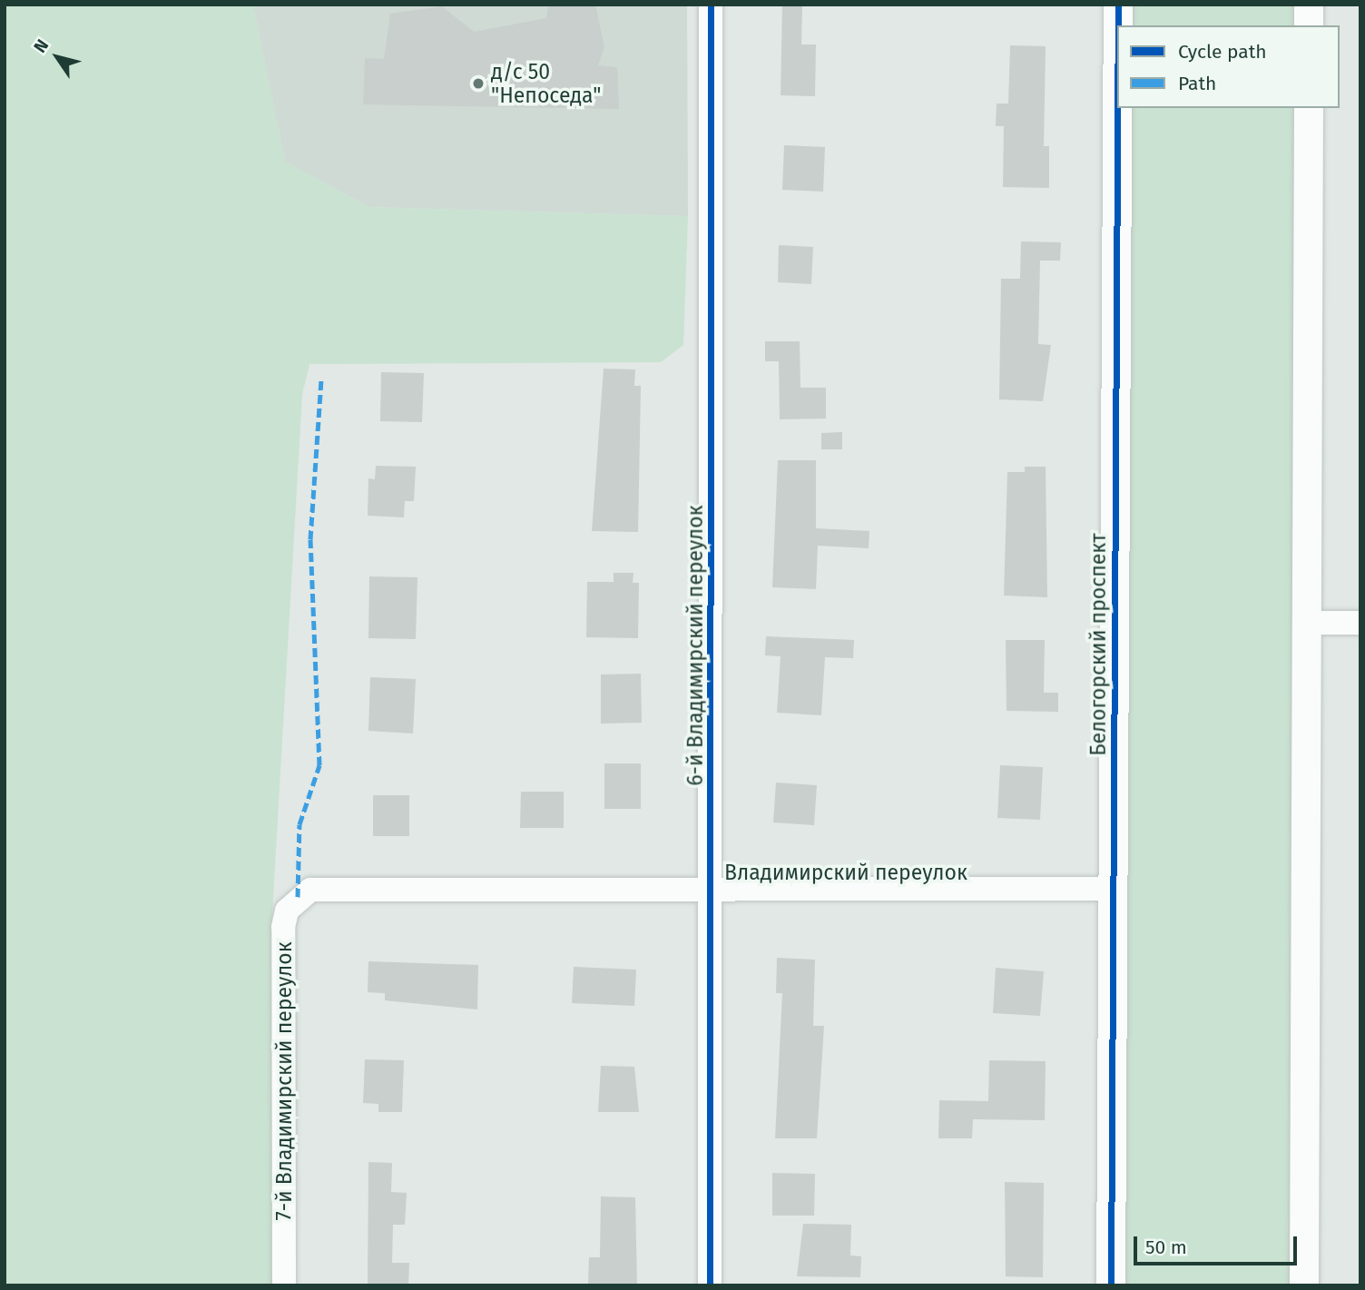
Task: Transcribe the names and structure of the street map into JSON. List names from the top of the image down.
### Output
{
  "streets": {
    "street": [
      "Белогорский проспект",
      "6-й Владимирский переулок",
      "Владимирский переулок",
      "7-й Владимирский переулок"
    ]
  },
  "crossings": [
    ["Белогорский проспект", "Владимирский переулок"],
    ["6-й Владимирский переулок", "Владимирский переулок"],
    ["Владимирский переулок", "7-й Владимирский переулок"]
  ],
  "places": ["д/с 50 \"Непоседа\""],
  "legend": ["Cycle path", "Path"],
  "scale_bar": "50 m",
  "north": "top left"
}
